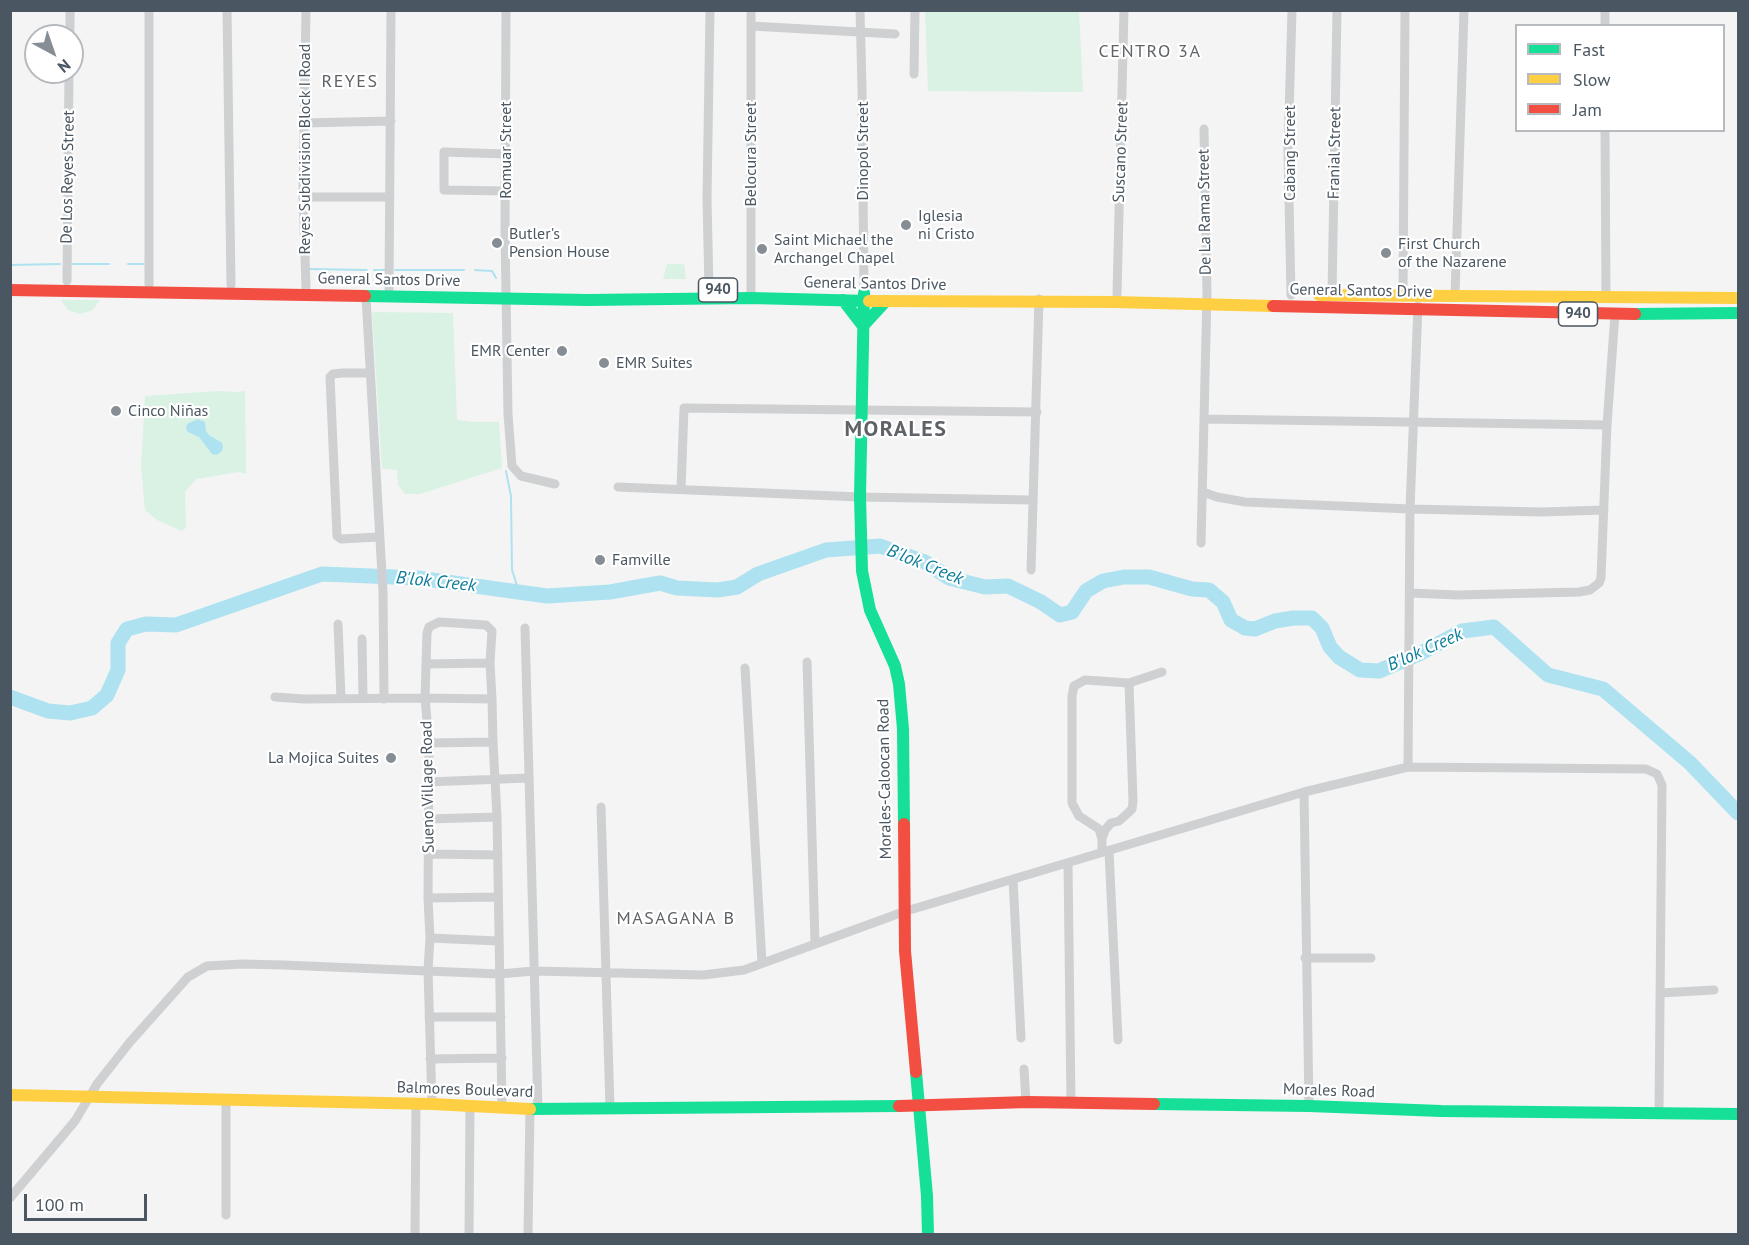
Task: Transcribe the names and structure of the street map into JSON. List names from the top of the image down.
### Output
{
  "streets": {
    "main road": [
      "General Santos Drive",
      "940",
      "Morales-Caloocan Road",
      "Balmores Boulevard",
      "Morales Road"
    ],
    "street": [
      "Reyes Subdivision Block I Road",
      "Romuar Street",
      "Dinopol Street",
      "Suscano Street",
      "Cabang Street",
      "Franial Street",
      "Belocura Street",
      "De Los Reyes Street",
      "De La Rama Street",
      "Sueno Village Road"
    ]
  },
  "crossings": [
    ["Reyes Subdivision Block I Road", "General Santos Drive"],
    ["Romuar Street", "General Santos Drive"],
    ["Dinopol Street", "General Santos Drive"],
    ["Dinopol Street", "Morales-Caloocan Road"],
    ["Suscano Street", "General Santos Drive"],
    ["Cabang Street", "General Santos Drive"],
    ["Franial Street", "General Santos Drive"],
    ["Belocura Street", "General Santos Drive"],
    ["De Los Reyes Street", "General Santos Drive"],
    ["De La Rama Street", "General Santos Drive"],
    ["General Santos Drive", "Morales-Caloocan Road"],
    ["Morales-Caloocan Road", "Balmores Boulevard"],
    ["Morales-Caloocan Road", "Morales Road"],
    ["Sueno Village Road", "Balmores Boulevard"],
    ["Balmores Boulevard", "Morales Road"]
  ],
  "districts": [
    "CENTRO 3A",
    "REYES",
    "MORALES",
    "MASAGANA B"
  ],
  "water": ["B'lok Creek"],
  "places": [
    "Iglesia ni Cristo",
    "Butler's Pension House",
    "Saint Michael the Archangel Chapel",
    "First Church of the Nazarene",
    "EMR Center",
    "EMR Suites",
    "Cinco Niñas",
    "Famville",
    "La Mojica Suites"
  ],
  "legend": ["Fast", "Slow", "Jam"],
  "scale_bar": "100 m",
  "north": "bottom right"
}
